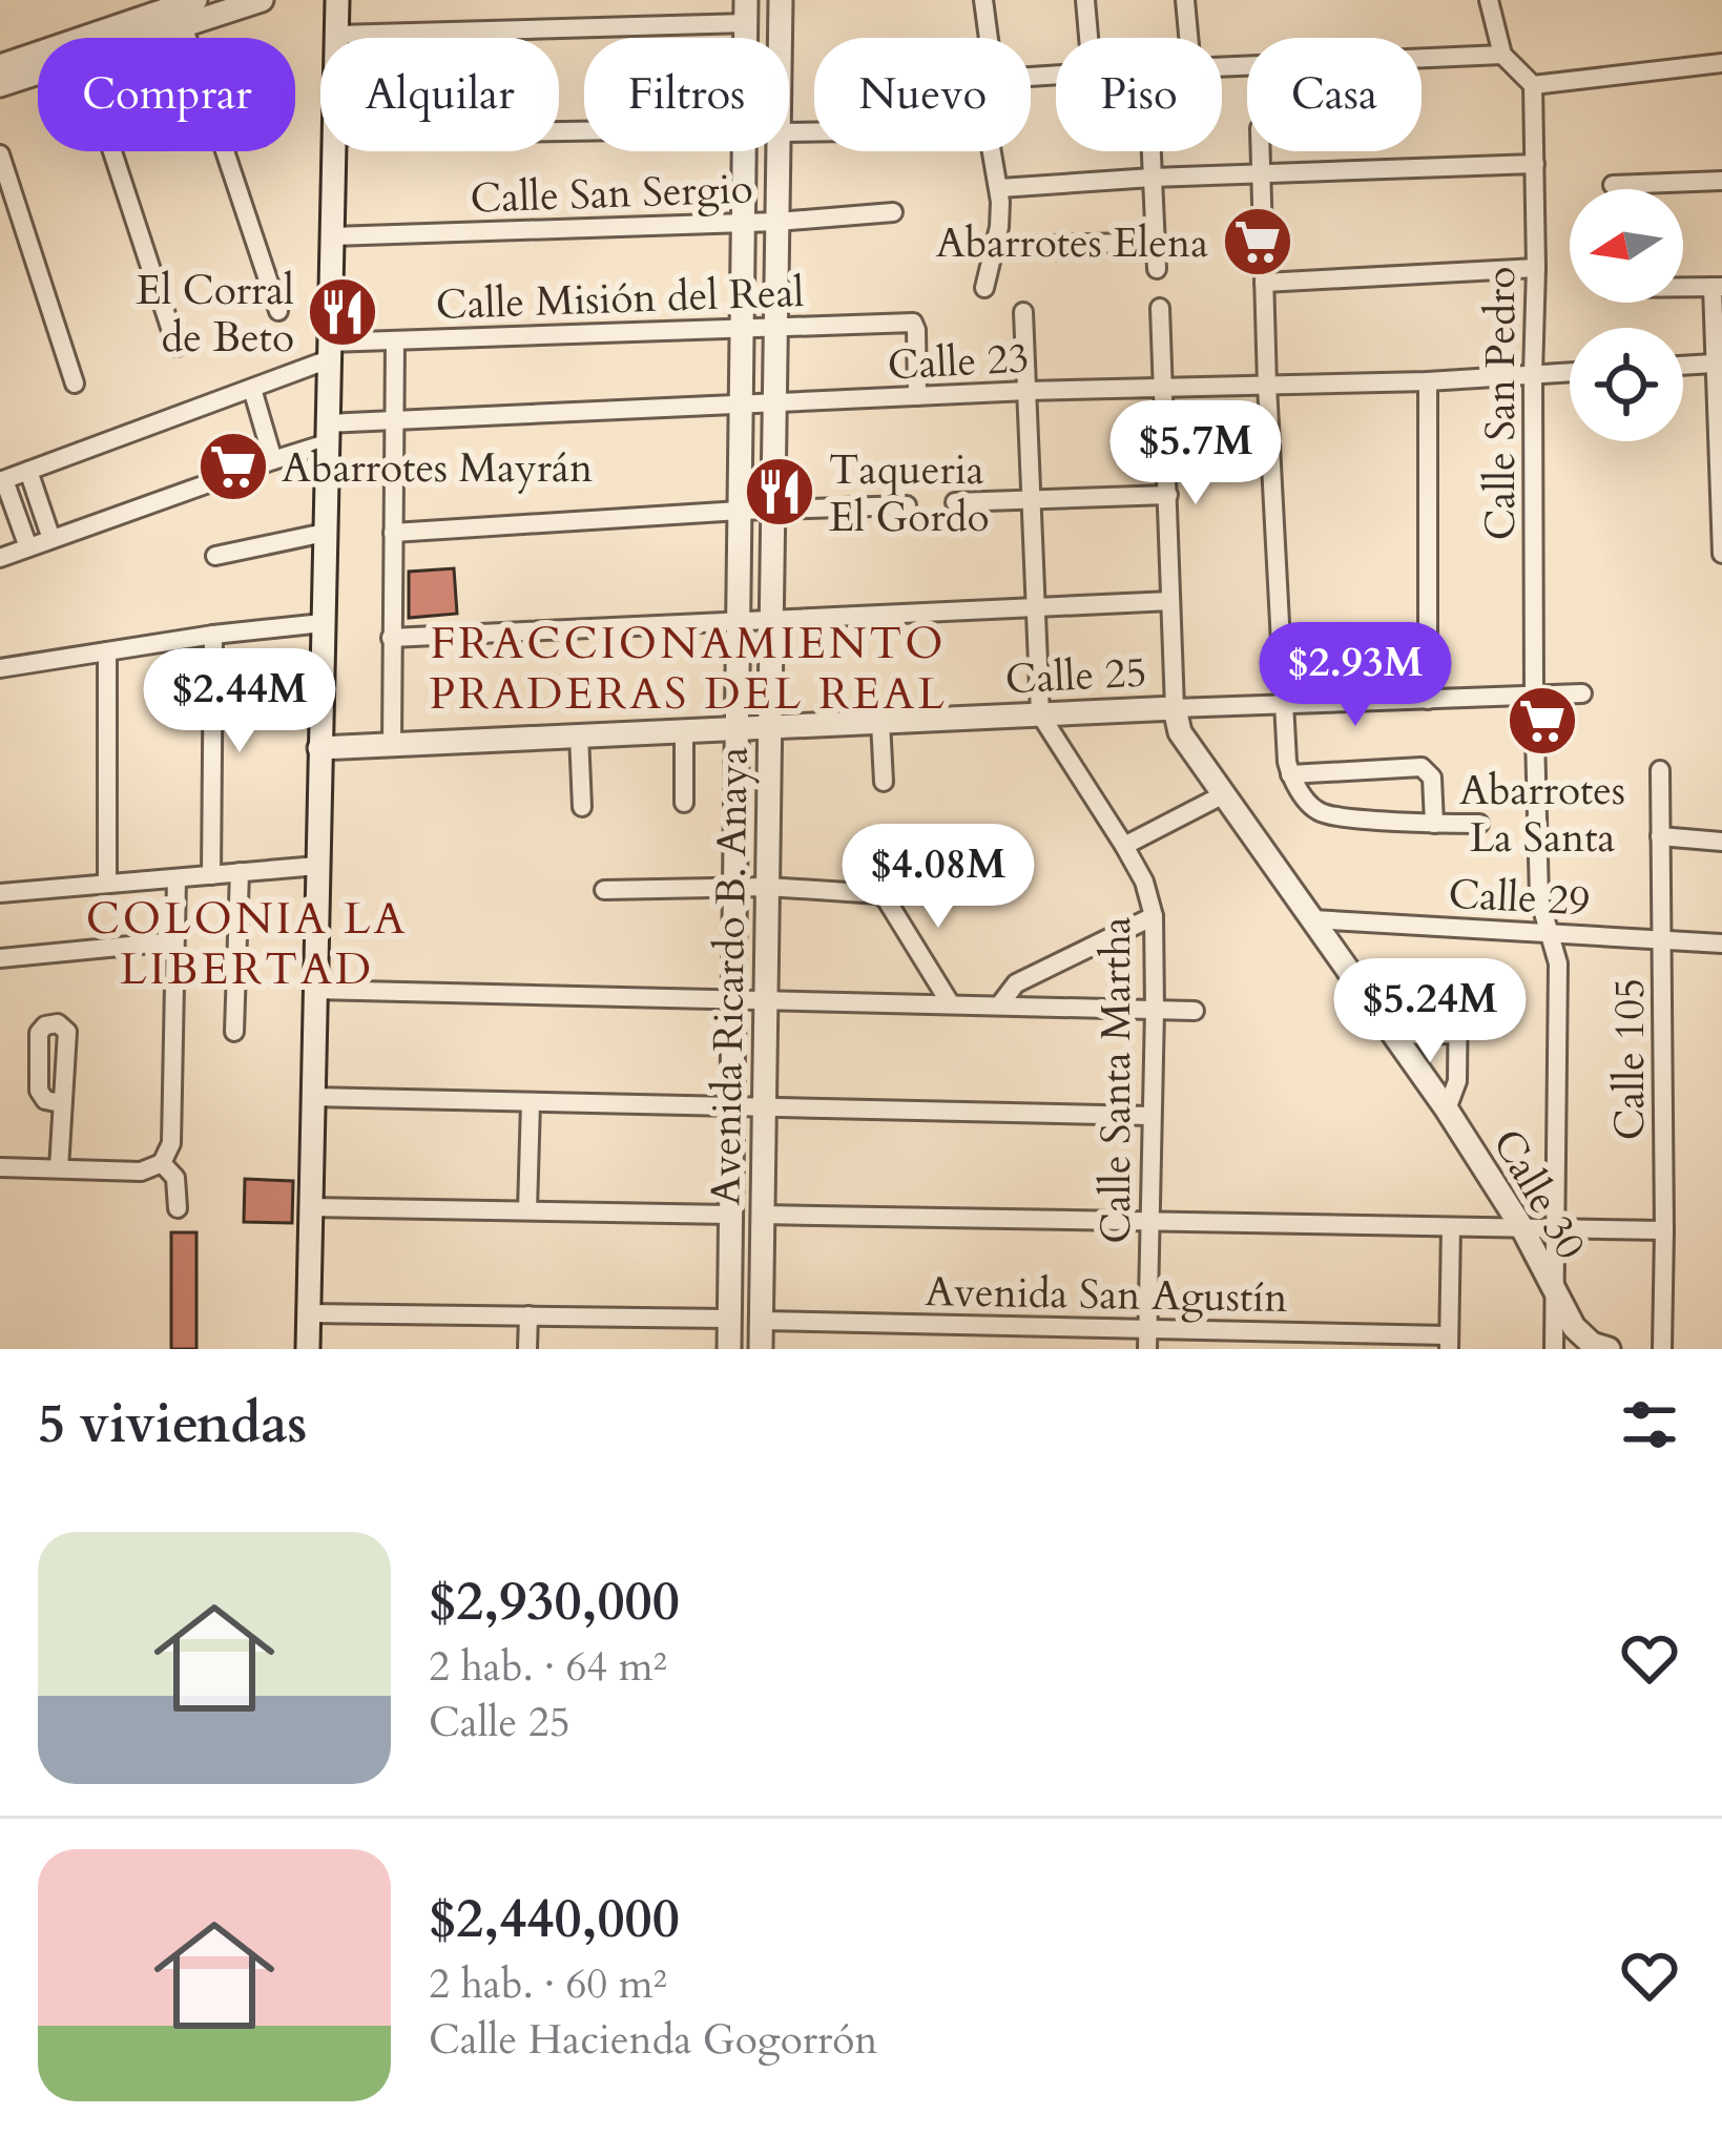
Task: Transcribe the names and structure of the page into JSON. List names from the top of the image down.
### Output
{
  "streets": {
    "street": [
      "Calle San Sergio",
      "Calle Misión del Real",
      "Calle 23",
      "Calle San Pedro",
      "Calle 25",
      "Calle 29",
      "Avenida Ricardo B. Anaya",
      "Calle 105",
      "Calle Santa Martha",
      "Calle 30",
      "Avenida San Agustín"
    ]
  },
  "crossings": [
    ["Calle San Sergio", "Avenida Ricardo B. Anaya"],
    ["Calle Misión del Real", "Calle 23"],
    ["Calle Misión del Real", "Avenida Ricardo B. Anaya"],
    ["Calle 23", "Calle San Pedro"],
    ["Calle 23", "Avenida Ricardo B. Anaya"],
    ["Calle 23", "Calle Santa Martha"],
    ["Calle 23", "Calle 30"],
    ["Calle San Pedro", "Calle 25"],
    ["Calle San Pedro", "Calle 29"],
    ["Calle San Pedro", "Calle 30"],
    ["Calle 25", "Avenida Ricardo B. Anaya"],
    ["Calle 25", "Calle Santa Martha"],
    ["Calle 25", "Calle 30"],
    ["Calle 29", "Calle 105"],
    ["Calle 29", "Calle 30"],
    ["Avenida Ricardo B. Anaya", "Avenida San Agustín"],
    ["Calle Santa Martha", "Avenida San Agustín"]
  ],
  "districts": ["FRACCIONAMIENTO PRADERAS DEL REAL", "COLONIA LA LIBERTAD"],
  "places": {
    "supermarket": ["Abarrotes Elena", "Abarrotes Mayrán", "Abarrotes La Santa"],
    "restaurant": ["El Corral de Beto", "Taqueria El Gordo"]
  },
  "north": "left",
  "page": {
    "chip": [
      "Comprar",
      "Alquilar",
      "Filtros",
      "Nuevo",
      "Piso",
      "Casa"
    ],
    "price": [
      "$5.7M",
      "$2.93M",
      "$2.44M",
      "$4.08M",
      "$5.24M"
    ],
    "heading": "5 viviendas",
    "list": [
      {
        "name": "$2,930,000",
        "note": "2 hab. · 64 m² · Calle 25"
      },
      {
        "name": "$2,440,000",
        "note": "2 hab. · 60 m² · Calle Hacienda Gogorrón"
      }
    ]
  }
}
